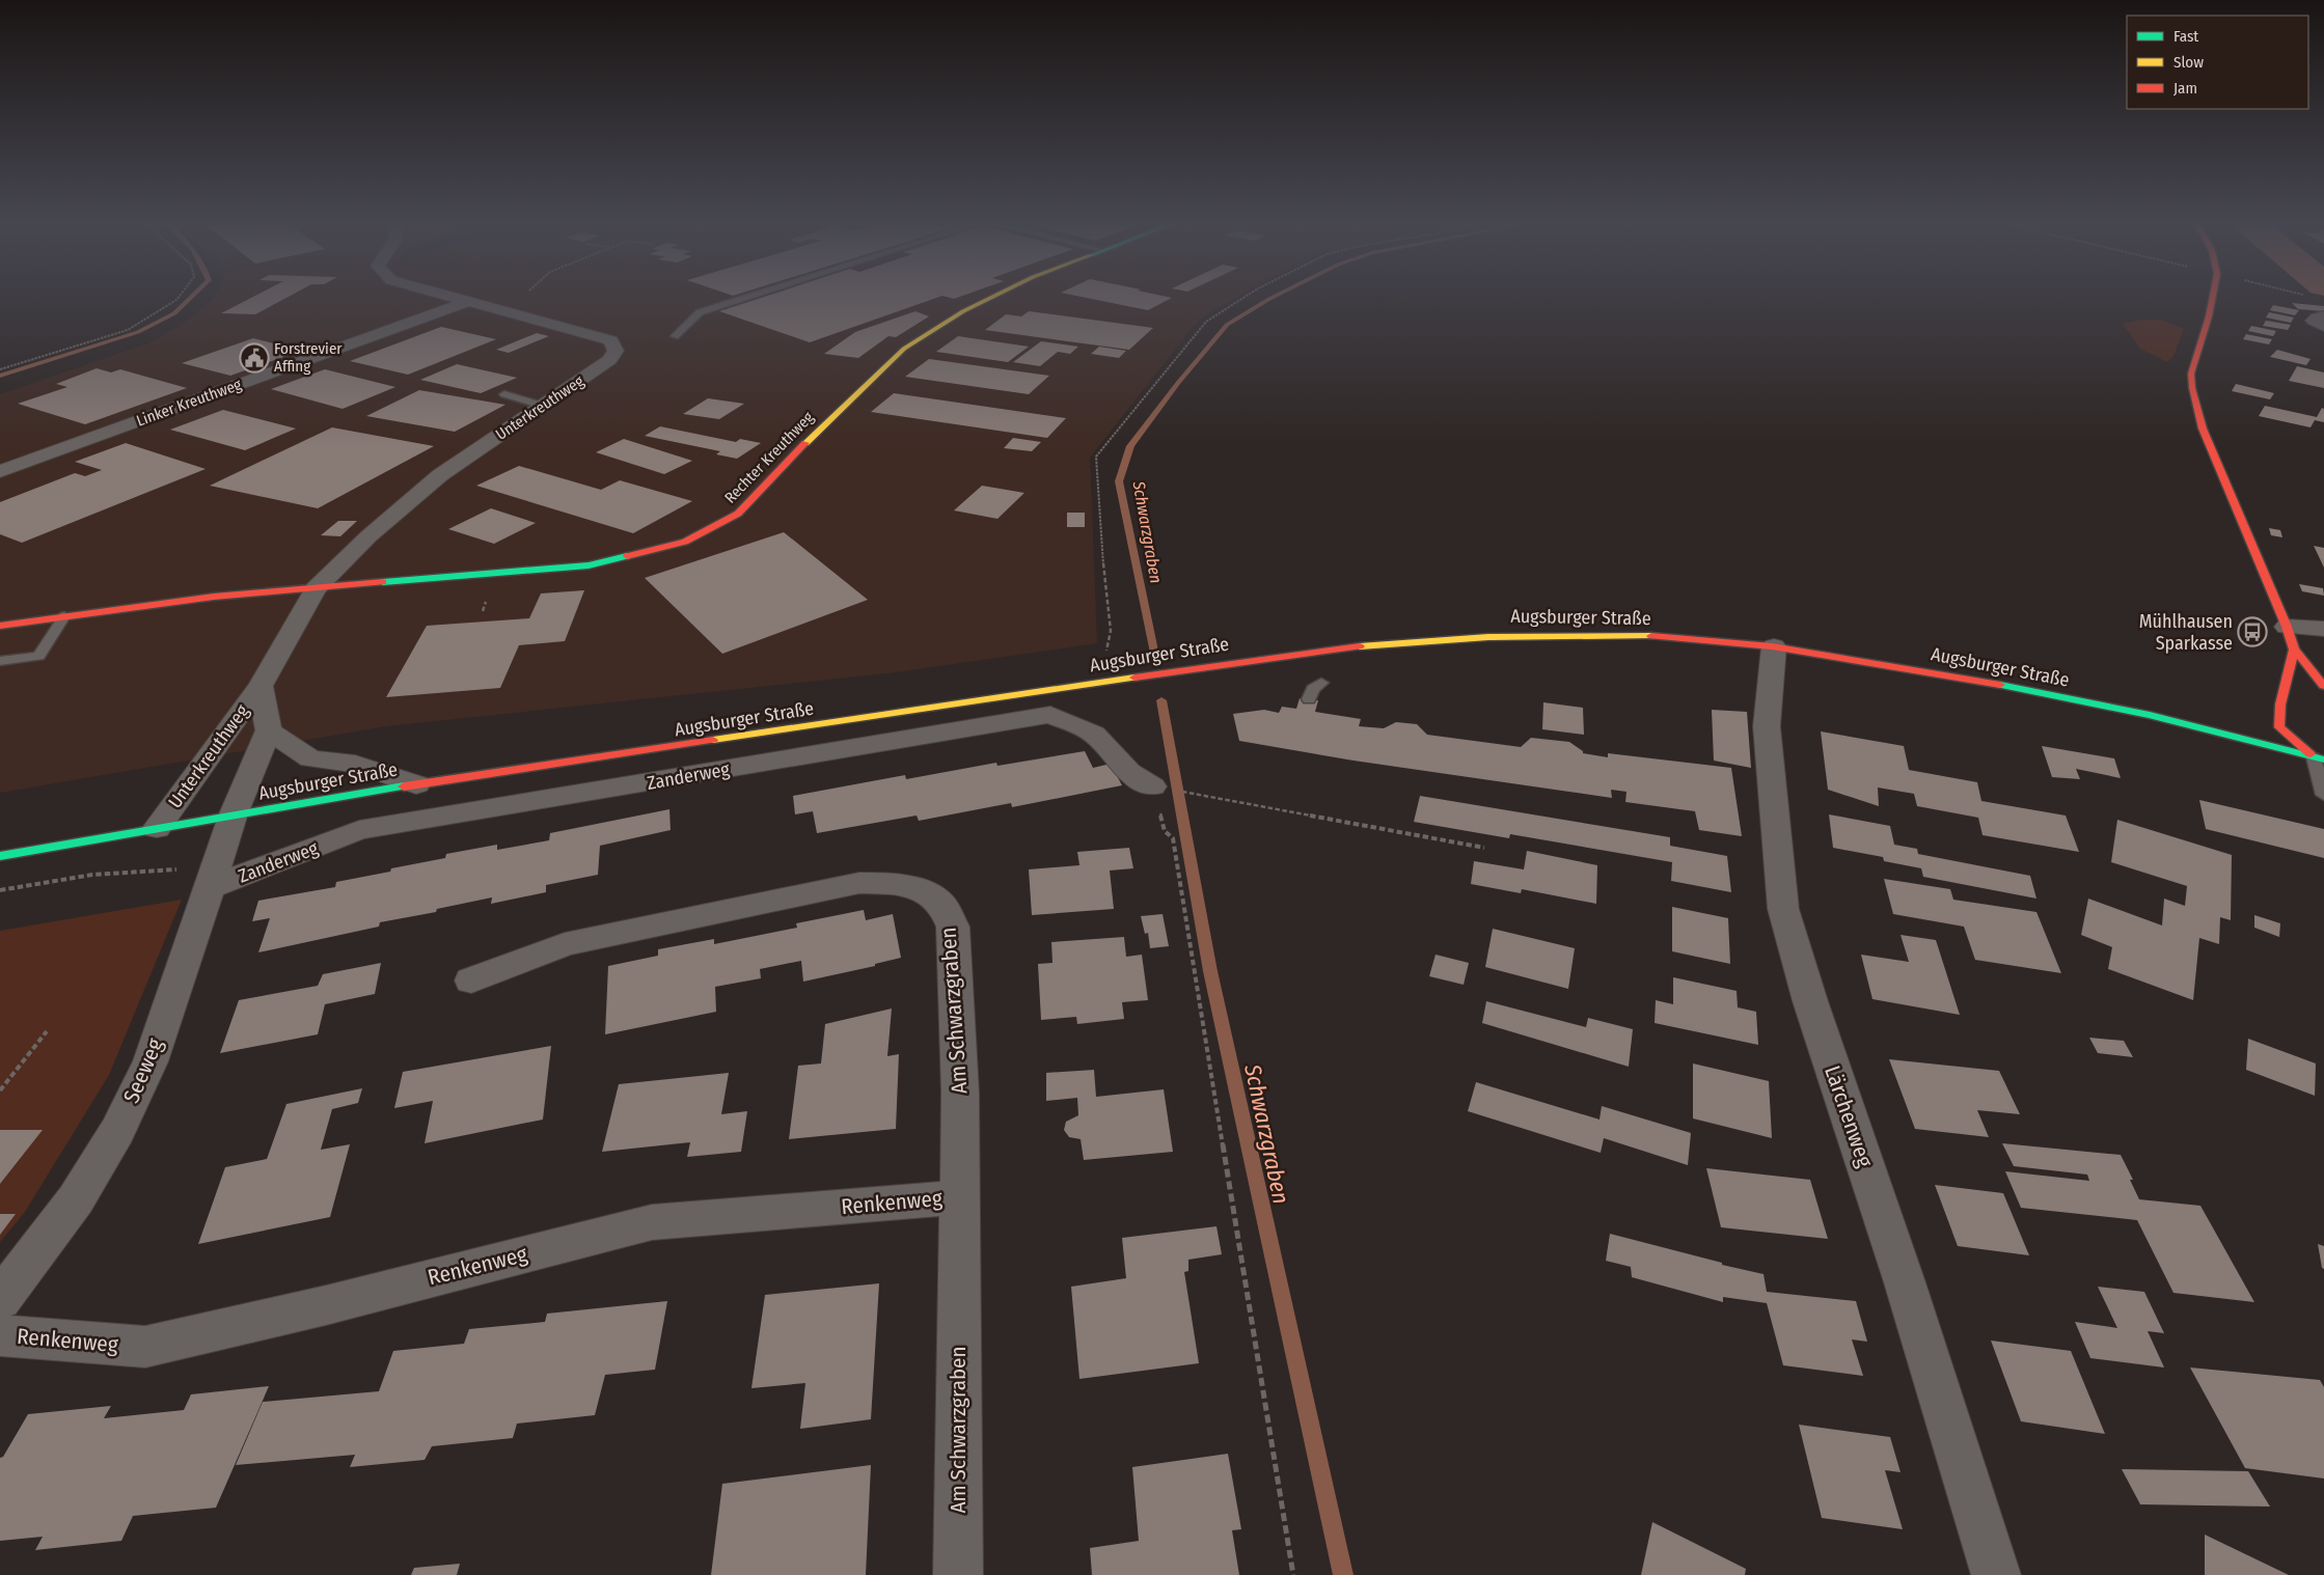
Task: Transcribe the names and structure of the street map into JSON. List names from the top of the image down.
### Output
{
  "streets": {
    "main road": ["Rechter Kreuthweg", "Augsburger Straße"],
    "street": [
      "Linker Kreuthweg",
      "Unterkreuthweg",
      "Zanderweg",
      "Am Schwarzgraben",
      "Seeweg",
      "Lärchenweg",
      "Renkenweg"
    ]
  },
  "crossings": [
    ["Linker Kreuthweg", "Unterkreuthweg"],
    ["Unterkreuthweg", "Rechter Kreuthweg"],
    ["Unterkreuthweg", "Augsburger Straße"],
    ["Unterkreuthweg", "Seeweg"],
    ["Augsburger Straße", "Seeweg"],
    ["Augsburger Straße", "Lärchenweg"],
    ["Zanderweg", "Seeweg"],
    ["Am Schwarzgraben", "Renkenweg"]
  ],
  "water": ["Schwarzgraben"],
  "places": {
    "public building": ["Forstrevier Affing"],
    "bus stop": ["Mühlhausen Sparkasse"]
  },
  "legend": ["Fast", "Slow", "Jam"]
}
